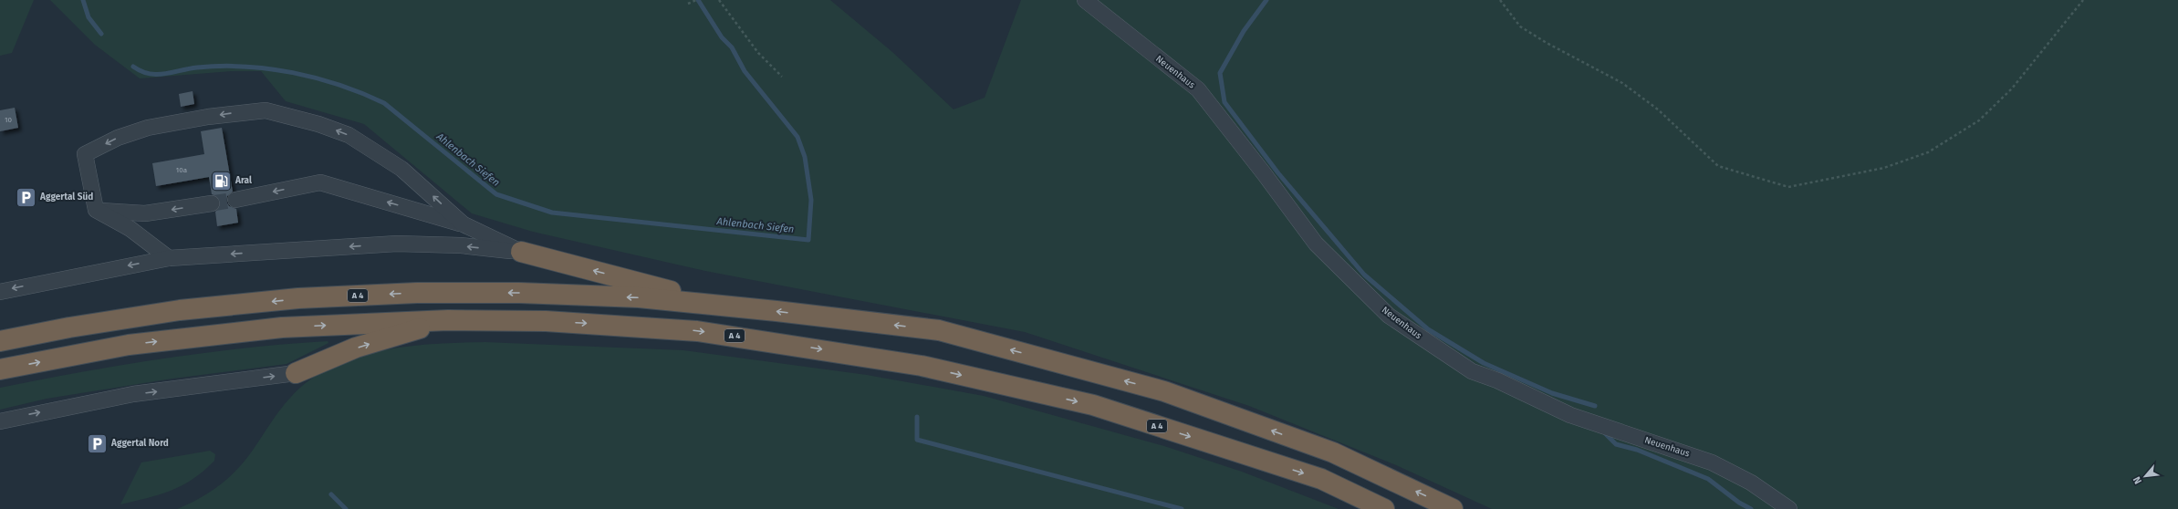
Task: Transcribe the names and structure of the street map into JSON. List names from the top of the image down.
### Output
{
  "streets": {
    "highway": ["A 4"],
    "street": ["Neuenhaus"]
  },
  "water": ["Ahlenbach Siefen"],
  "places": {
    "fuel station": ["Aral"],
    "parking": ["Aggertal Süd", "Aggertal Nord"]
  },
  "house_numbers": ["10", "10a"],
  "north": "bottom left"
}
